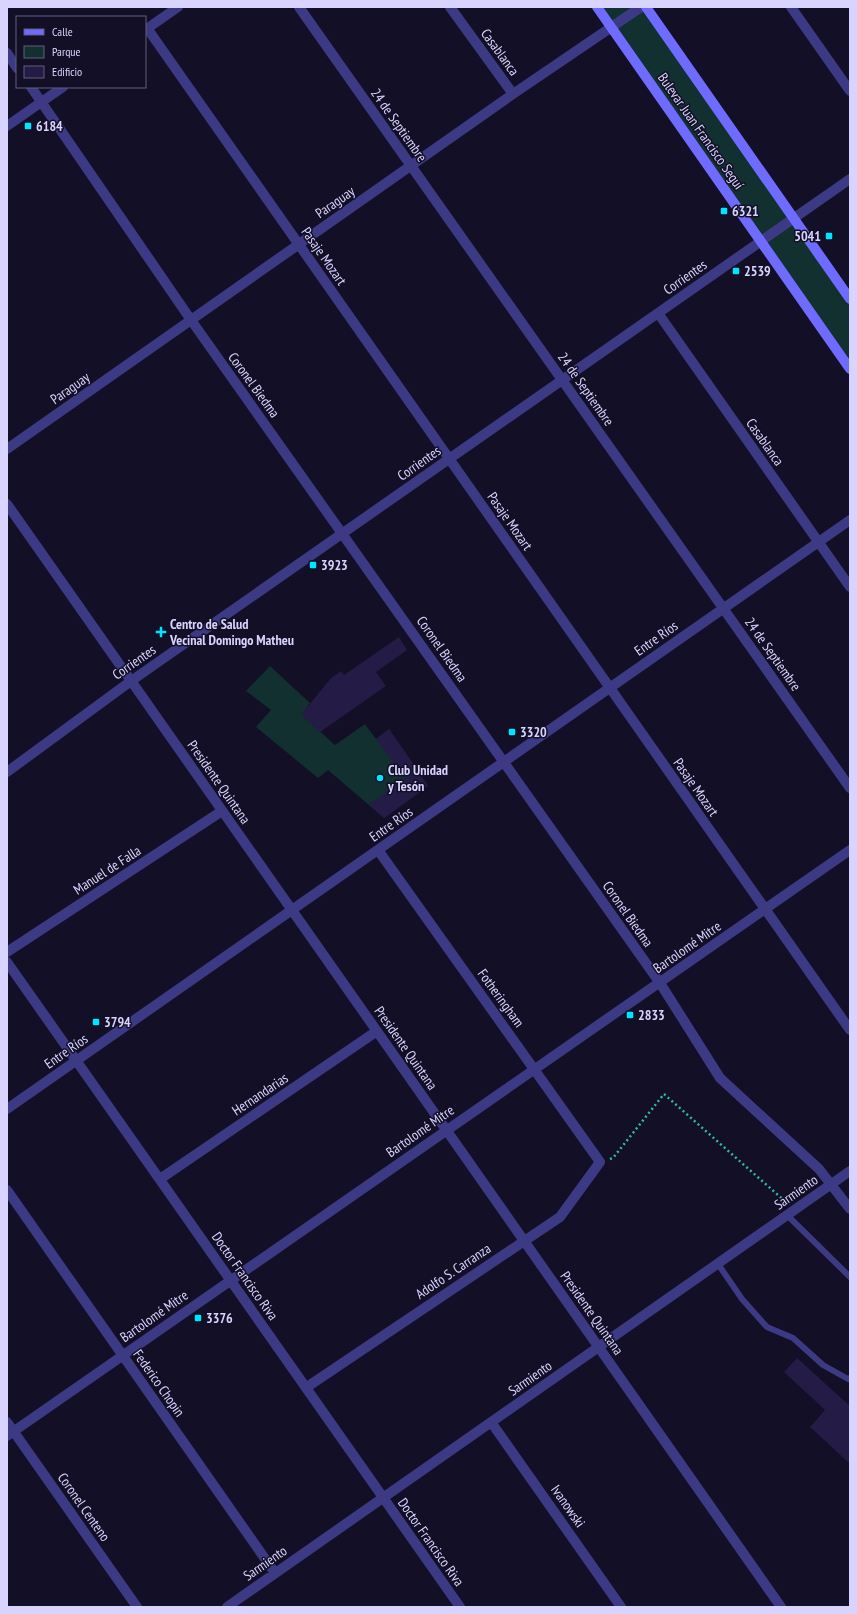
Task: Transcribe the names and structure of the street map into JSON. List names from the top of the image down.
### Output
{
  "streets": {
    "main road": ["Bulevar Juan Francisco Seguí"],
    "street": [
      "Casablanca",
      "24 de Septiembre",
      "Paraguay",
      "Pasaje Mozart",
      "Corrientes",
      "Coronel Biedma",
      "Entre Ríos",
      "Presidente Quintana",
      "Manuel de Falla",
      "Bartolomé Mitre",
      "Fotheringham",
      "Hernandarias",
      "Sarmiento",
      "Adolfo S. Carranza",
      "Doctor Francisco Riva",
      "Federico Chopin",
      "Ivanowski",
      "Coronel Centeno"
    ]
  },
  "crossings": [
    ["Casablanca", "Paraguay"],
    ["Casablanca", "Corrientes"],
    ["Casablanca", "Entre Ríos"],
    ["24 de Septiembre", "Paraguay"],
    ["24 de Septiembre", "Corrientes"],
    ["24 de Septiembre", "Entre Ríos"],
    ["Bulevar Juan Francisco Seguí", "Paraguay"],
    ["Bulevar Juan Francisco Seguí", "Corrientes"],
    ["Paraguay", "Pasaje Mozart"],
    ["Paraguay", "Coronel Biedma"],
    ["Pasaje Mozart", "Corrientes"],
    ["Pasaje Mozart", "Entre Ríos"],
    ["Pasaje Mozart", "Bartolomé Mitre"],
    ["Corrientes", "Coronel Biedma"],
    ["Corrientes", "Presidente Quintana"],
    ["Coronel Biedma", "Entre Ríos"],
    ["Coronel Biedma", "Bartolomé Mitre"],
    ["Coronel Biedma", "Sarmiento"],
    ["Entre Ríos", "Presidente Quintana"],
    ["Entre Ríos", "Fotheringham"],
    ["Entre Ríos", "Doctor Francisco Riva"],
    ["Presidente Quintana", "Manuel de Falla"],
    ["Presidente Quintana", "Bartolomé Mitre"],
    ["Presidente Quintana", "Hernandarias"],
    ["Presidente Quintana", "Sarmiento"],
    ["Presidente Quintana", "Adolfo S. Carranza"],
    ["Bartolomé Mitre", "Fotheringham"],
    ["Bartolomé Mitre", "Doctor Francisco Riva"],
    ["Bartolomé Mitre", "Federico Chopin"],
    ["Bartolomé Mitre", "Coronel Centeno"],
    ["Fotheringham", "Adolfo S. Carranza"],
    ["Hernandarias", "Doctor Francisco Riva"],
    ["Sarmiento", "Doctor Francisco Riva"],
    ["Sarmiento", "Federico Chopin"],
    ["Sarmiento", "Ivanowski"],
    ["Adolfo S. Carranza", "Doctor Francisco Riva"]
  ],
  "places": {
    "transit": [
      "6184",
      "6321",
      "5041",
      "2539",
      "3923",
      "3320",
      "2833",
      "3794",
      "3376"
    ],
    "health": ["Centro de Salud Vecinal Domingo Matheu"],
    "other": ["Club Unidad y Tesón"]
  },
  "legend": ["Calle", "Parque", "Edificio"]
}
